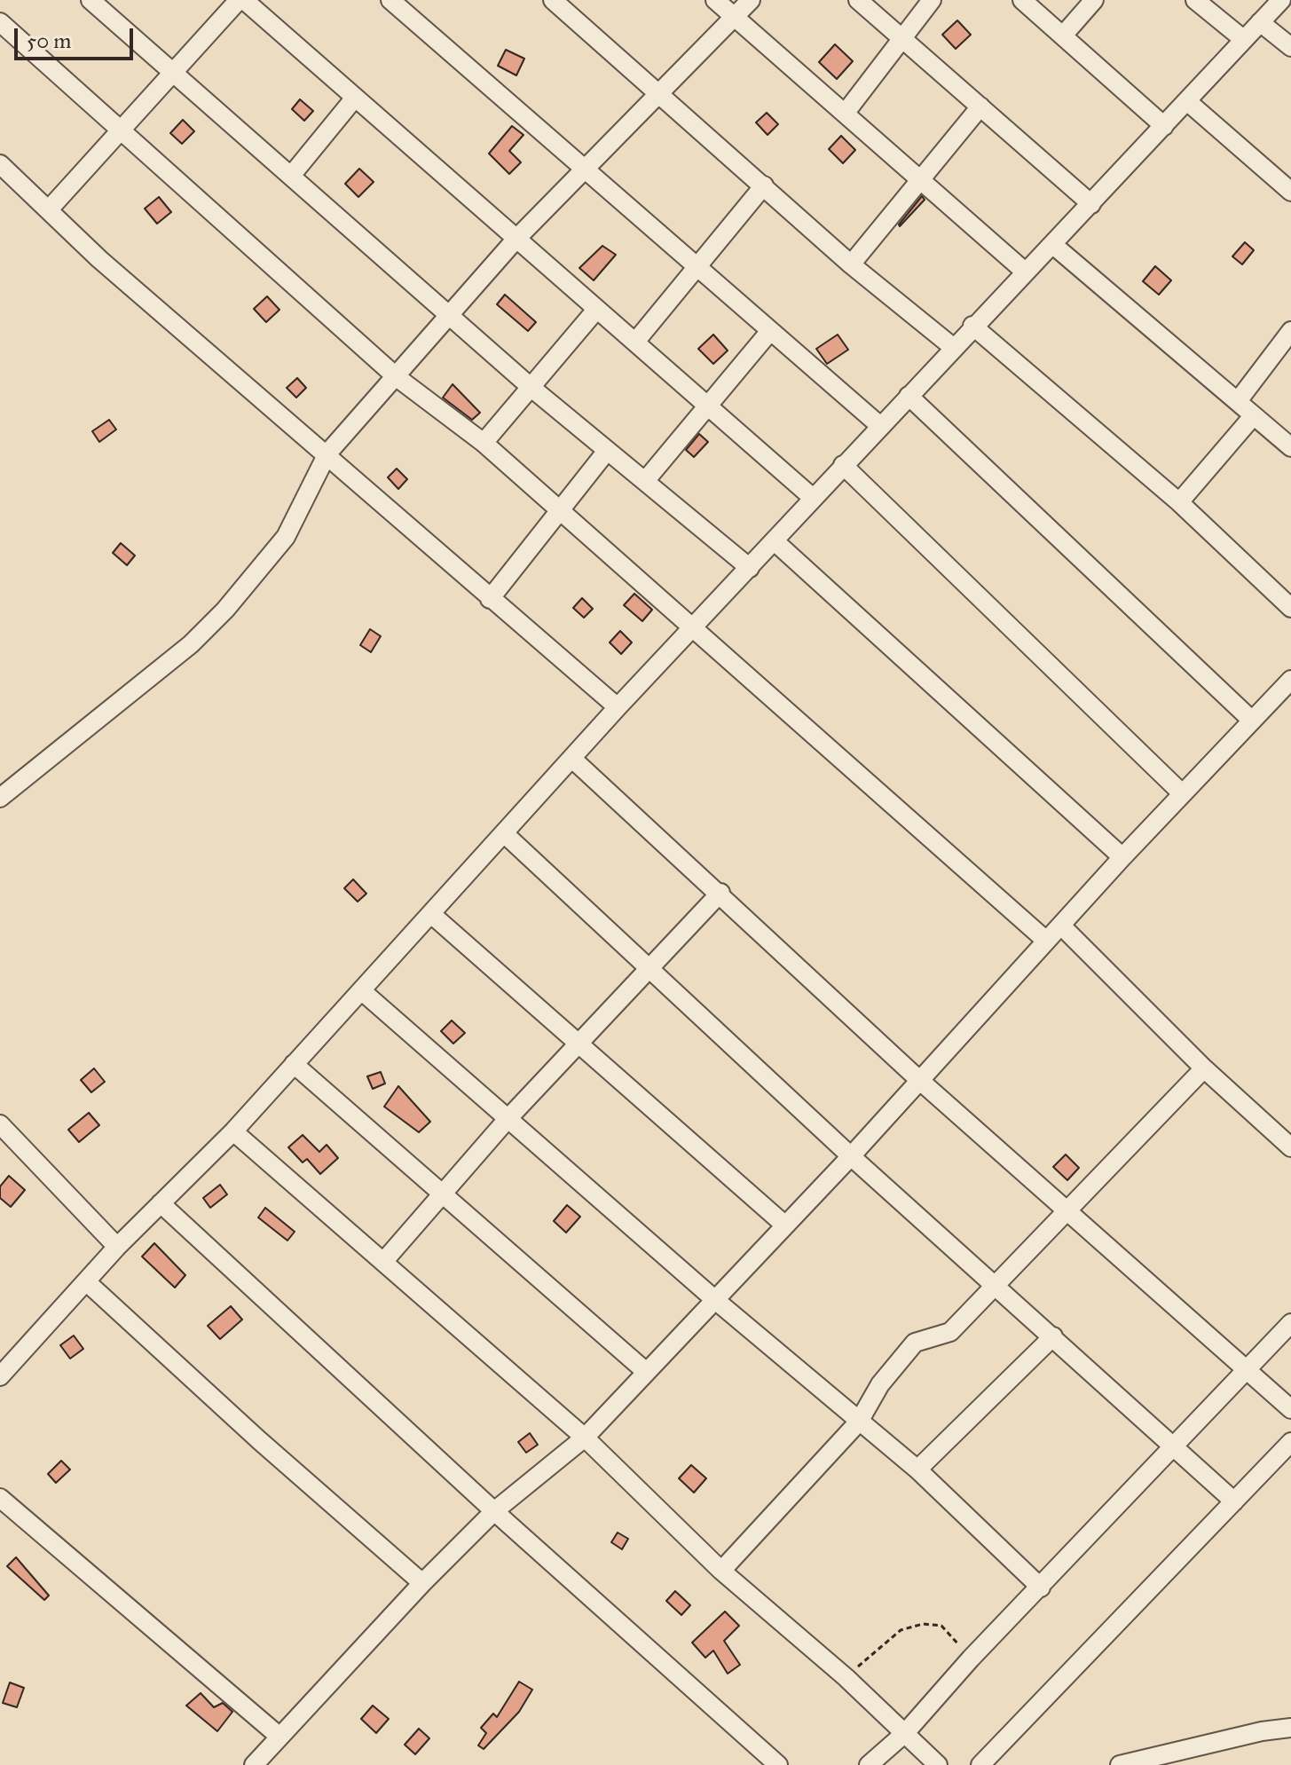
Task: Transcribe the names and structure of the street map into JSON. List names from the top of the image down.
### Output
{
  "scale_bar": "50 m"
}
